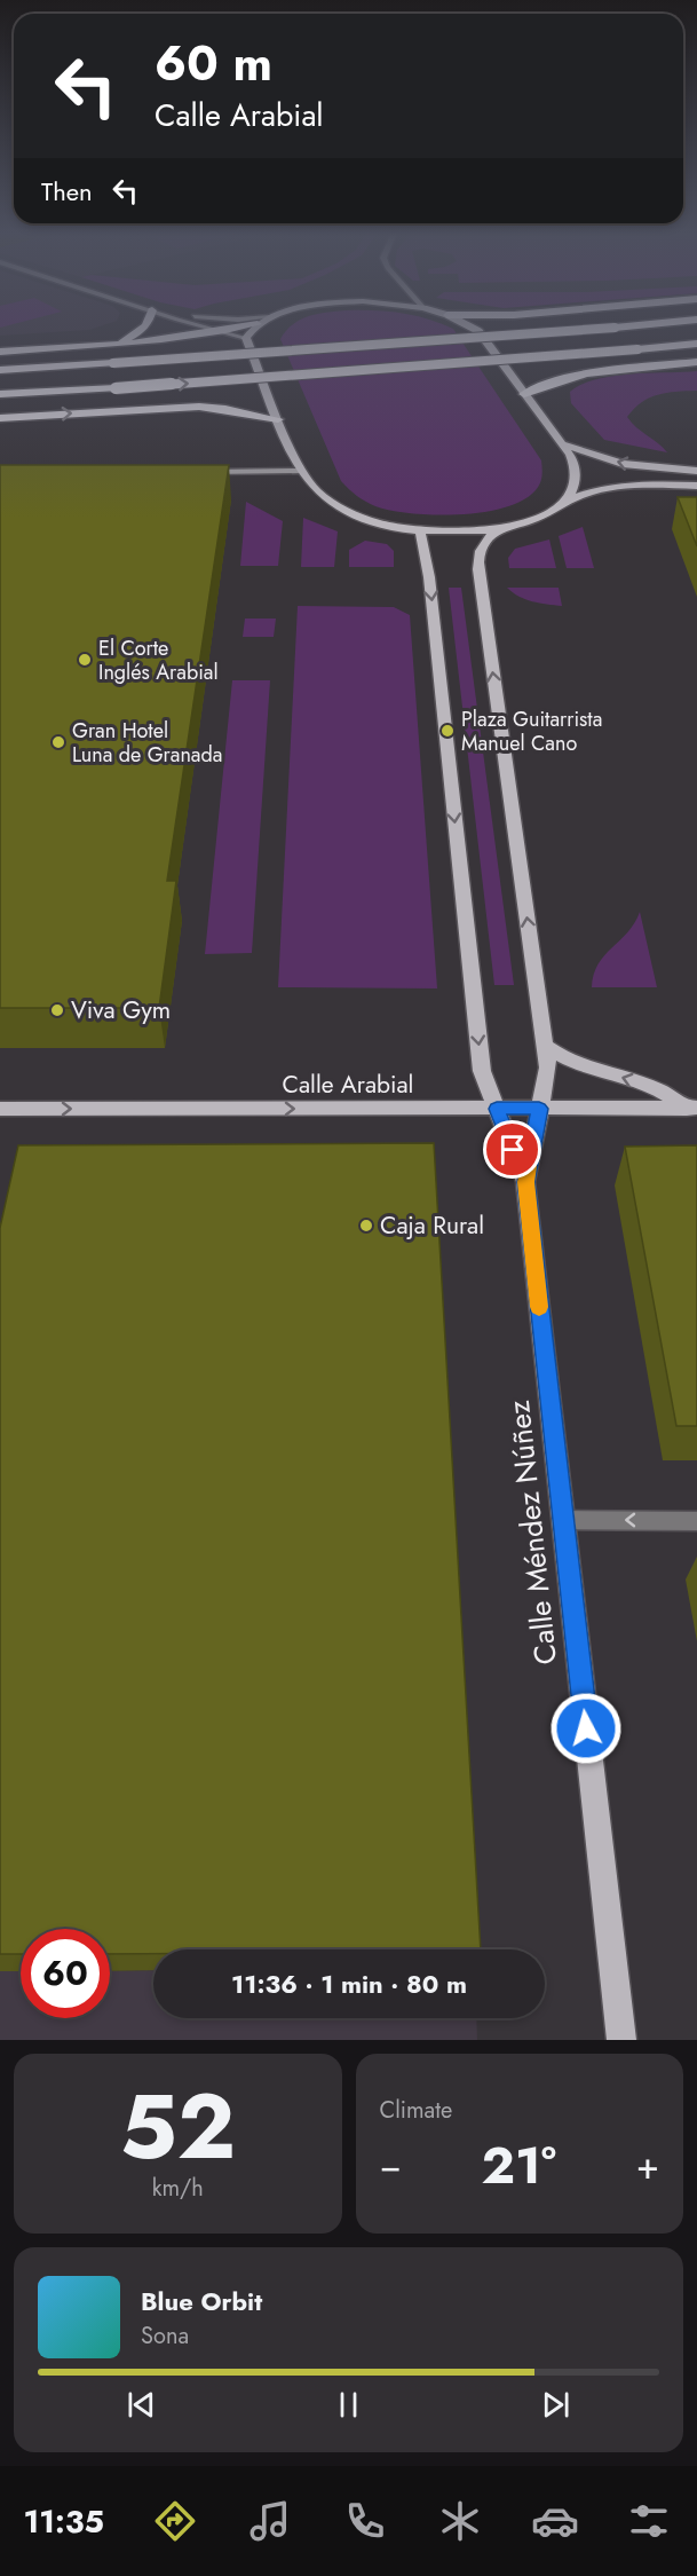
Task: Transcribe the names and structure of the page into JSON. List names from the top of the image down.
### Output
{
  "streets": {
    "main road": ["Calle Arabial", "Calle Méndez Núñez"]
  },
  "crossings": [
    ["Calle Arabial", "Calle Méndez Núñez"]
  ],
  "one_way": ["Calle Arabial"],
  "places": [
    "El Corte Inglés Arabial",
    "Plaza Guitarrista Manuel Cano",
    "Gran Hotel Luna de Granada",
    "Viva Gym",
    "Caja Rural"
  ],
  "page": {
    "turn": ["60 m", "Calle Arabial"],
    "then": "Then",
    "limit": "60",
    "trip": "11:36 · 1 min · 80 m",
    "tile": [
      ["52", "km/h"],
      "Climate"
    ],
    "heat": ["−", "21°", "+"],
    "song": ["Blue Orbit", "Sona"],
    "tabs": "11:35"
  }
}
